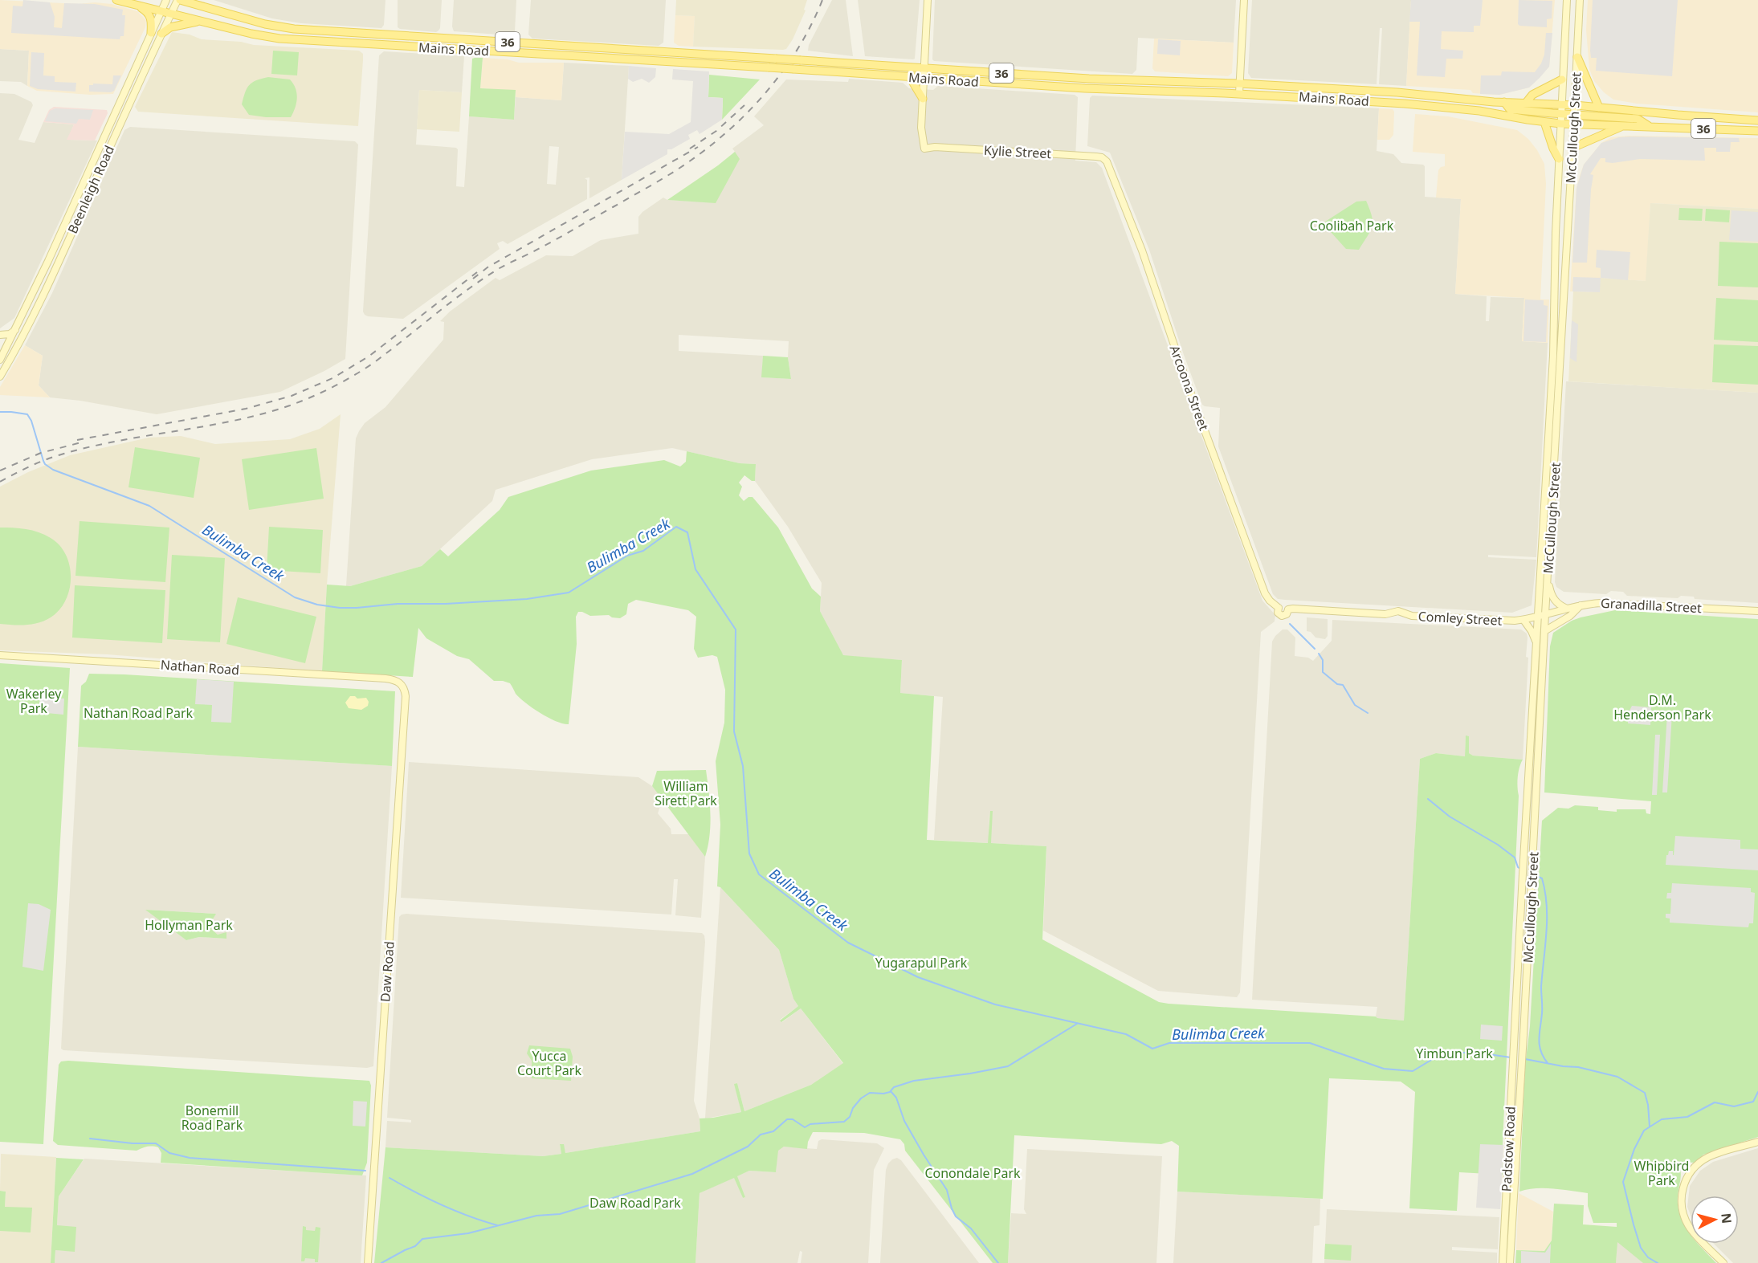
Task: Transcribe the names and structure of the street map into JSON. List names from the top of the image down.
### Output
{
  "streets": {
    "main road": [
      "36",
      "Mains Road",
      "McCullough Street",
      "Kylie Street",
      "Beenleigh Road",
      "Arcoona Street",
      "Granadilla Street",
      "Comley Street",
      "Nathan Road",
      "Daw Road",
      "Padstow Road"
    ]
  },
  "crossings": [
    ["36", "Mains Road"],
    ["36", "Beenleigh Road"],
    ["Mains Road", "McCullough Street"],
    ["Mains Road", "Beenleigh Road"],
    ["McCullough Street", "Granadilla Street"],
    ["McCullough Street", "Comley Street"],
    ["McCullough Street", "Padstow Road"],
    ["Kylie Street", "Arcoona Street"],
    ["Arcoona Street", "Comley Street"],
    ["Granadilla Street", "Comley Street"],
    ["Nathan Road", "Daw Road"]
  ],
  "water": ["Bulimba Creek"],
  "parks": [
    "Coolibah Park",
    "Wakerley Park",
    "D.M. Henderson Park",
    "Nathan Road Park",
    "William Sirett Park",
    "Hollyman Park",
    "Yugarapul Park",
    "Yimbun Park",
    "Yucca Court Park",
    "Bonemill Road Park",
    "Whipbird Park",
    "Conondale Park",
    "Daw Road Park"
  ],
  "north": "right"
}
